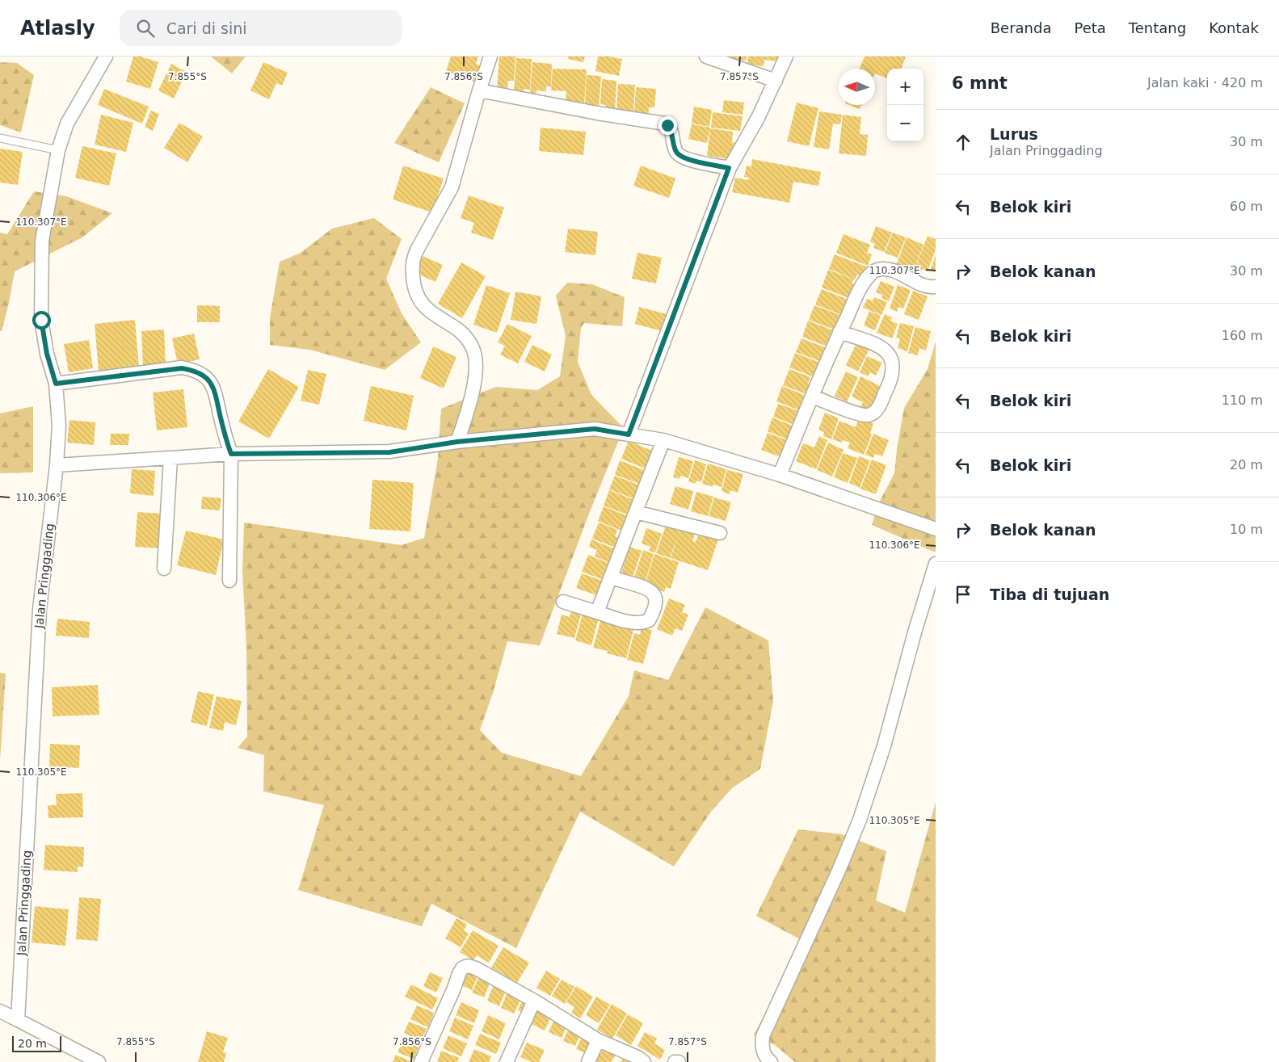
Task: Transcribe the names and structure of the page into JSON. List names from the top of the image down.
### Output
{
  "streets": {
    "street": ["Jalan Pringgading"]
  },
  "scale_bar": "20 m",
  "north": "left",
  "page": {
    "header": "Atlasly",
    "search": "Cari di sini",
    "nav": [
      "Beranda",
      "Peta",
      "Tentang",
      "Kontak"
    ],
    "heading": ["6 mnt", "Jalan kaki · 420 m"],
    "map_buttons": ["+", "−"],
    "list": [
      ["Lurus", "Jalan Pringgading", "30 m"],
      ["Belok kiri", "60 m"],
      ["Belok kanan", "30 m"],
      ["Belok kiri", "160 m"],
      ["Belok kiri", "110 m"],
      ["Belok kiri", "20 m"],
      ["Belok kanan", "10 m"],
      "Tiba di tujuan"
    ],
    "scale": "20 m"
  },
  "coordinates": [
    "7.855°S",
    "7.856°S",
    "7.857°S",
    "110.307°E",
    "110.306°E",
    "110.305°E"
  ]
}
